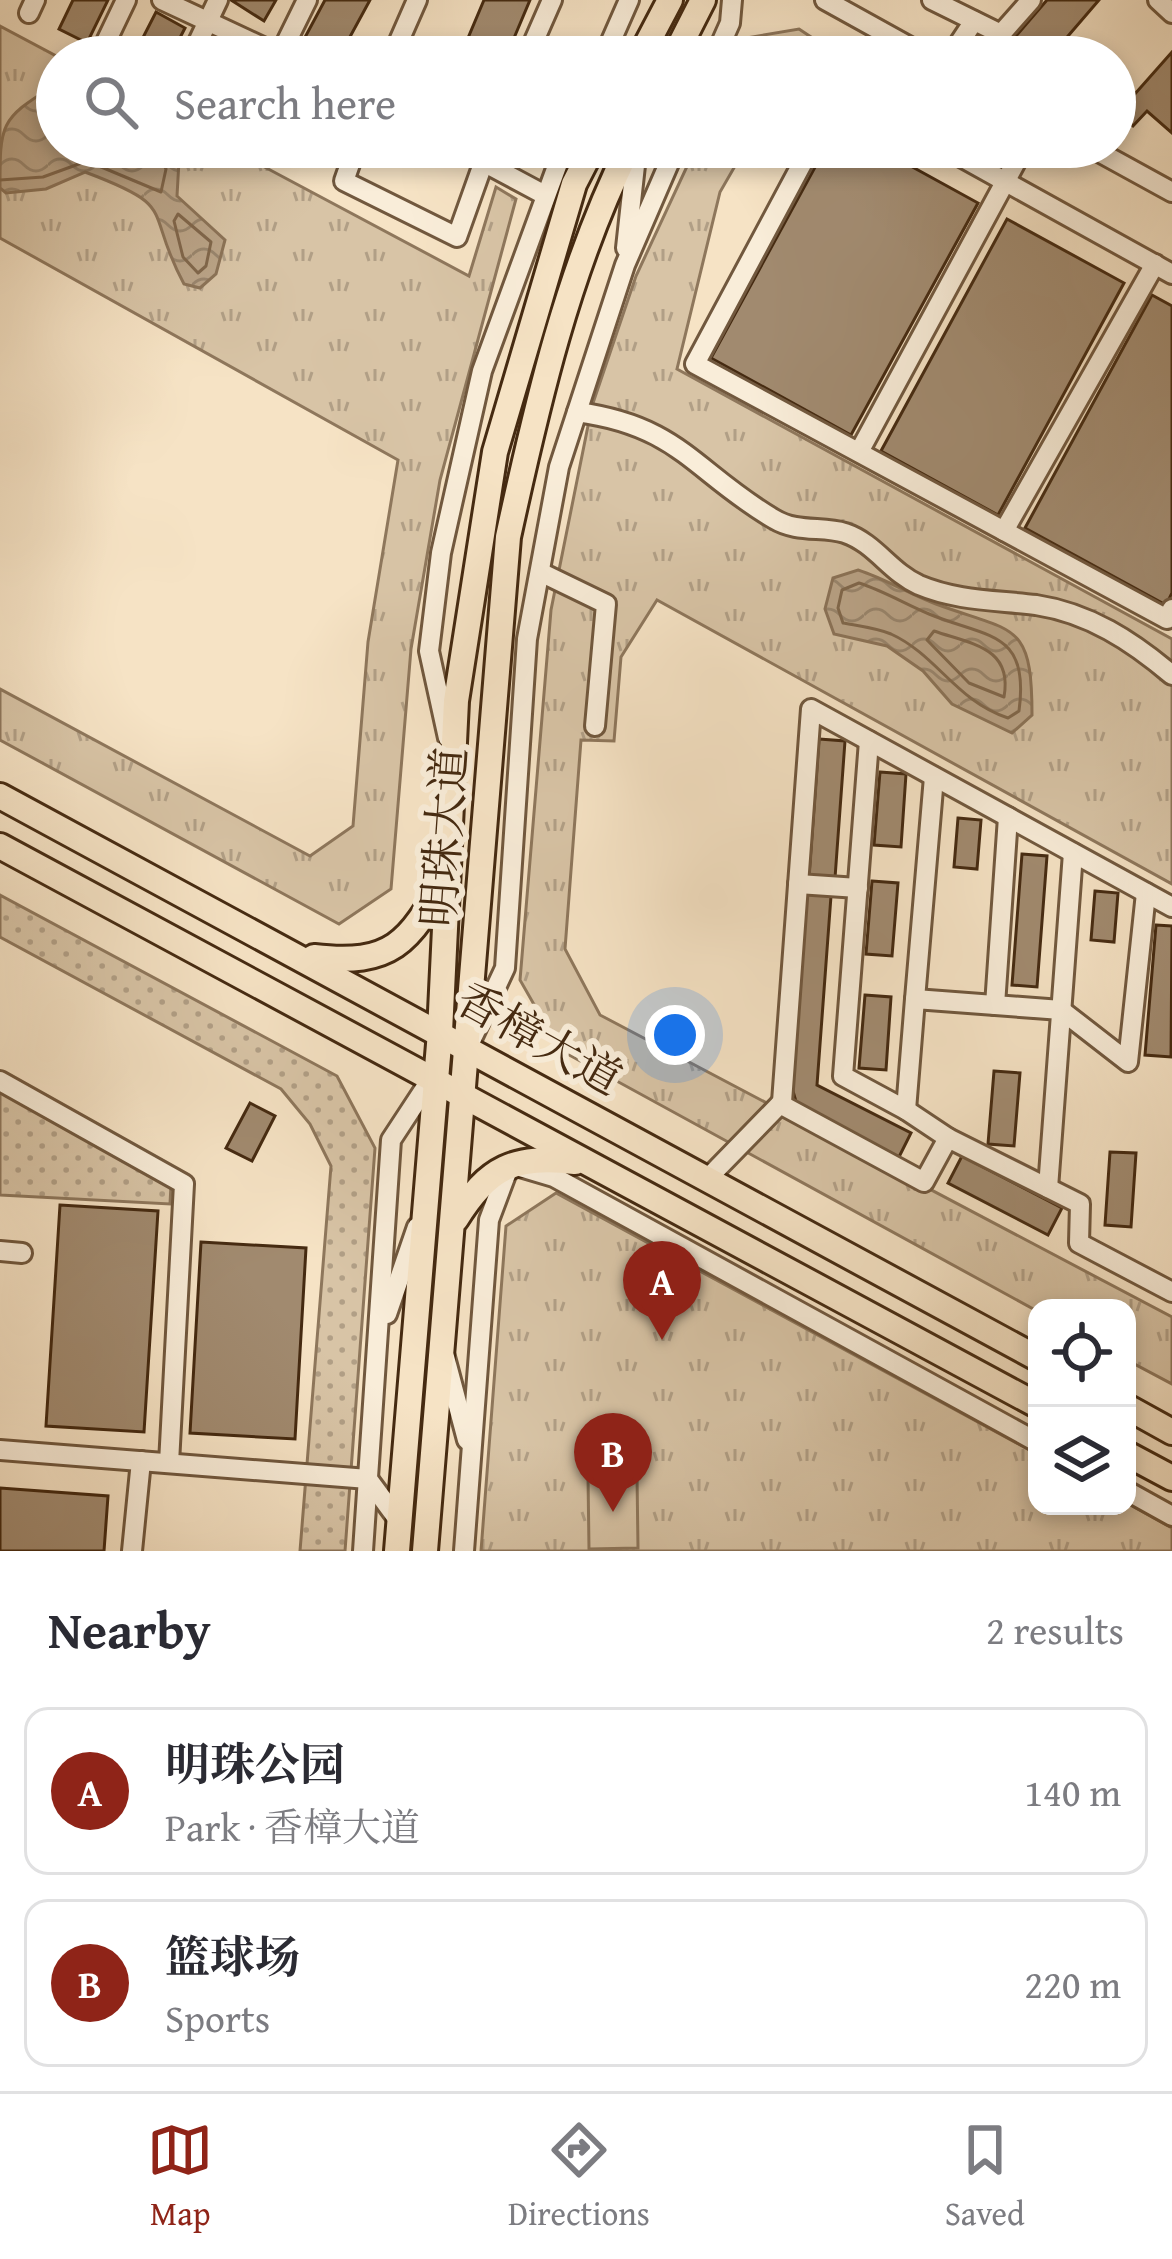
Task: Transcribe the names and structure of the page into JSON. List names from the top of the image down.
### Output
{
  "streets": {
    "main road": ["明珠大道", "香樟大道"]
  },
  "crossings": [
    ["明珠大道", "香樟大道"]
  ],
  "page": {
    "search": "Search here",
    "pins": ["A", "B"],
    "heading": ["Nearby", "2 results"],
    "list": [
      {
        "mark": "A",
        "name": "明珠公园",
        "note": "Park · 香樟大道",
        "value": "140 m"
      },
      {
        "mark": "B",
        "name": "篮球场",
        "note": "Sports",
        "value": "220 m"
      }
    ],
    "nav": ["Map", "Directions", "Saved"]
  }
}
